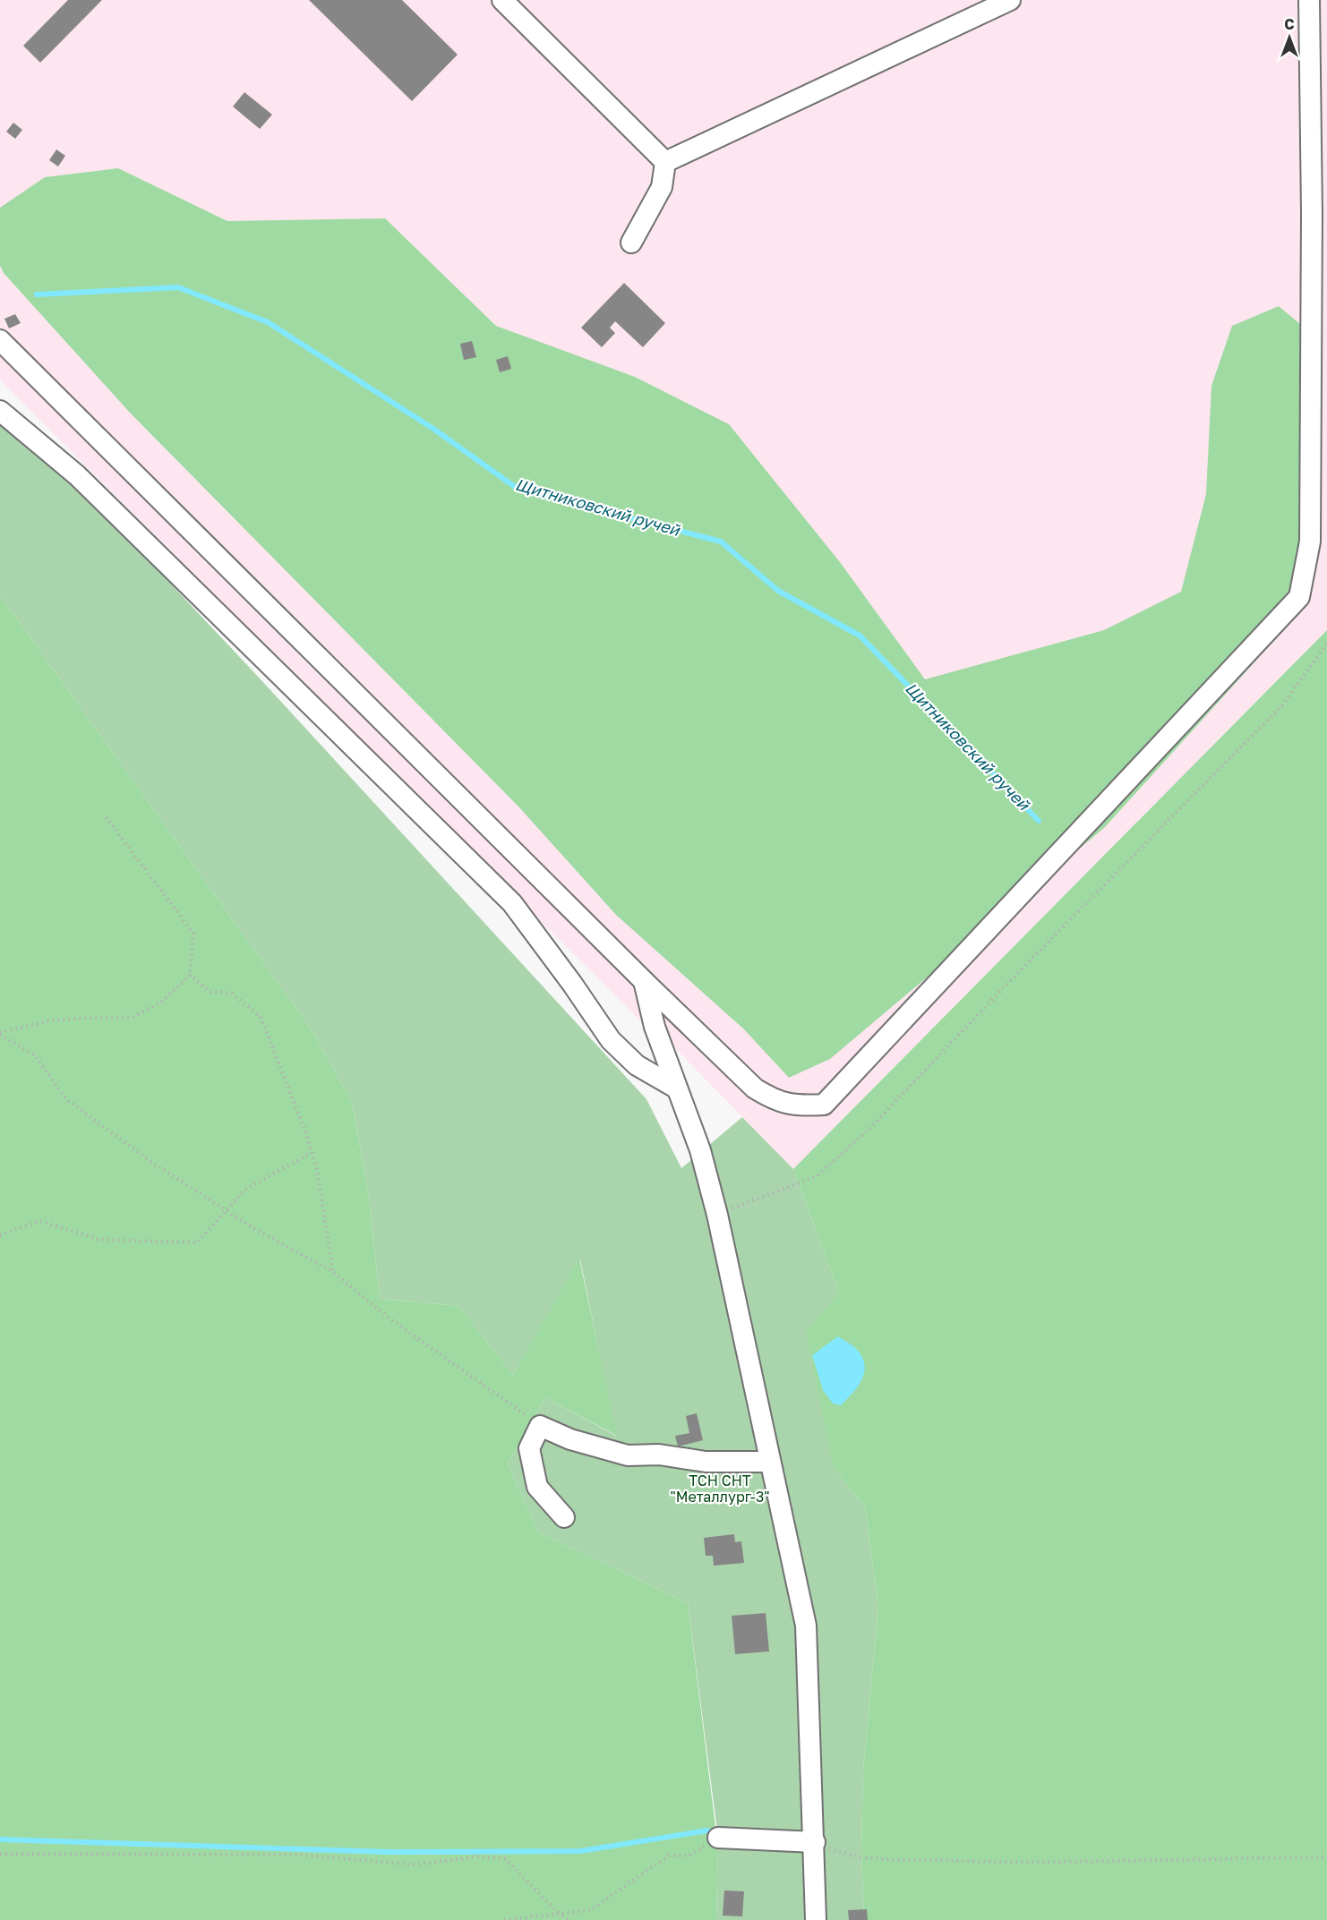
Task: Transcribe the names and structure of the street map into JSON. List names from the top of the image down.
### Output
{
  "water": ["Щитниковский ручей"],
  "parks": ["ТСН СНТ \"Металлург-3\""],
  "north": "top"
}
